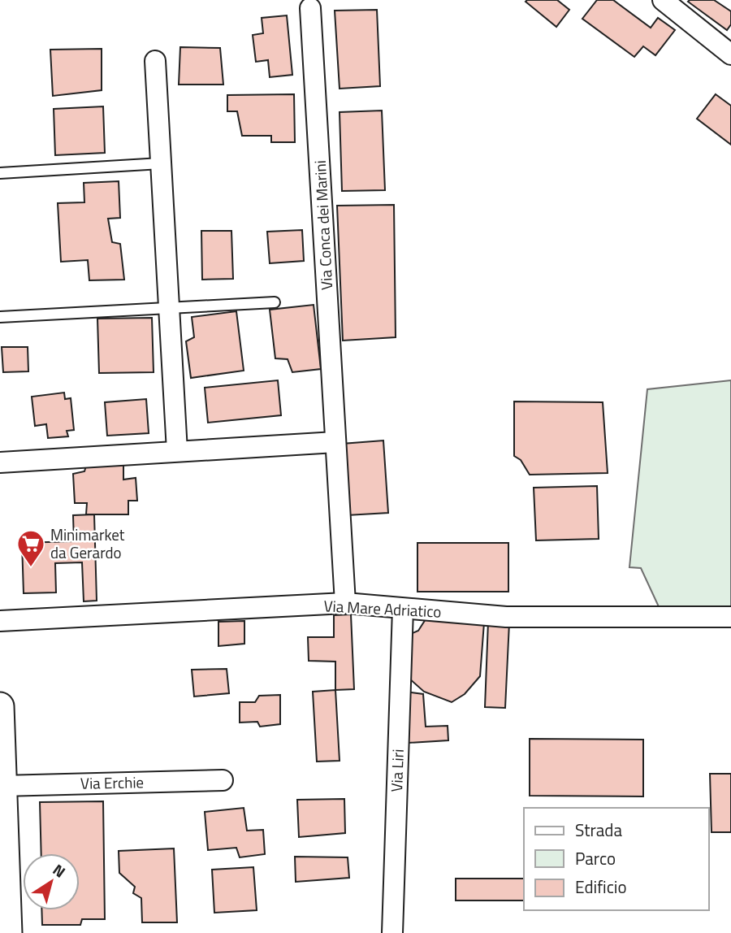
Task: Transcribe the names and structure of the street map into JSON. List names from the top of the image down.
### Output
{
  "streets": {
    "street": [
      "Via Conca dei Marini",
      "Via Mare Adriatico",
      "Via Liri",
      "Via Erchie"
    ]
  },
  "crossings": [
    ["Via Conca dei Marini", "Via Mare Adriatico"],
    ["Via Mare Adriatico", "Via Liri"]
  ],
  "places": {
    "supermarket": ["Minimarket da Gerardo"]
  },
  "legend": ["Strada", "Parco", "Edificio"],
  "north": "top right"
}
